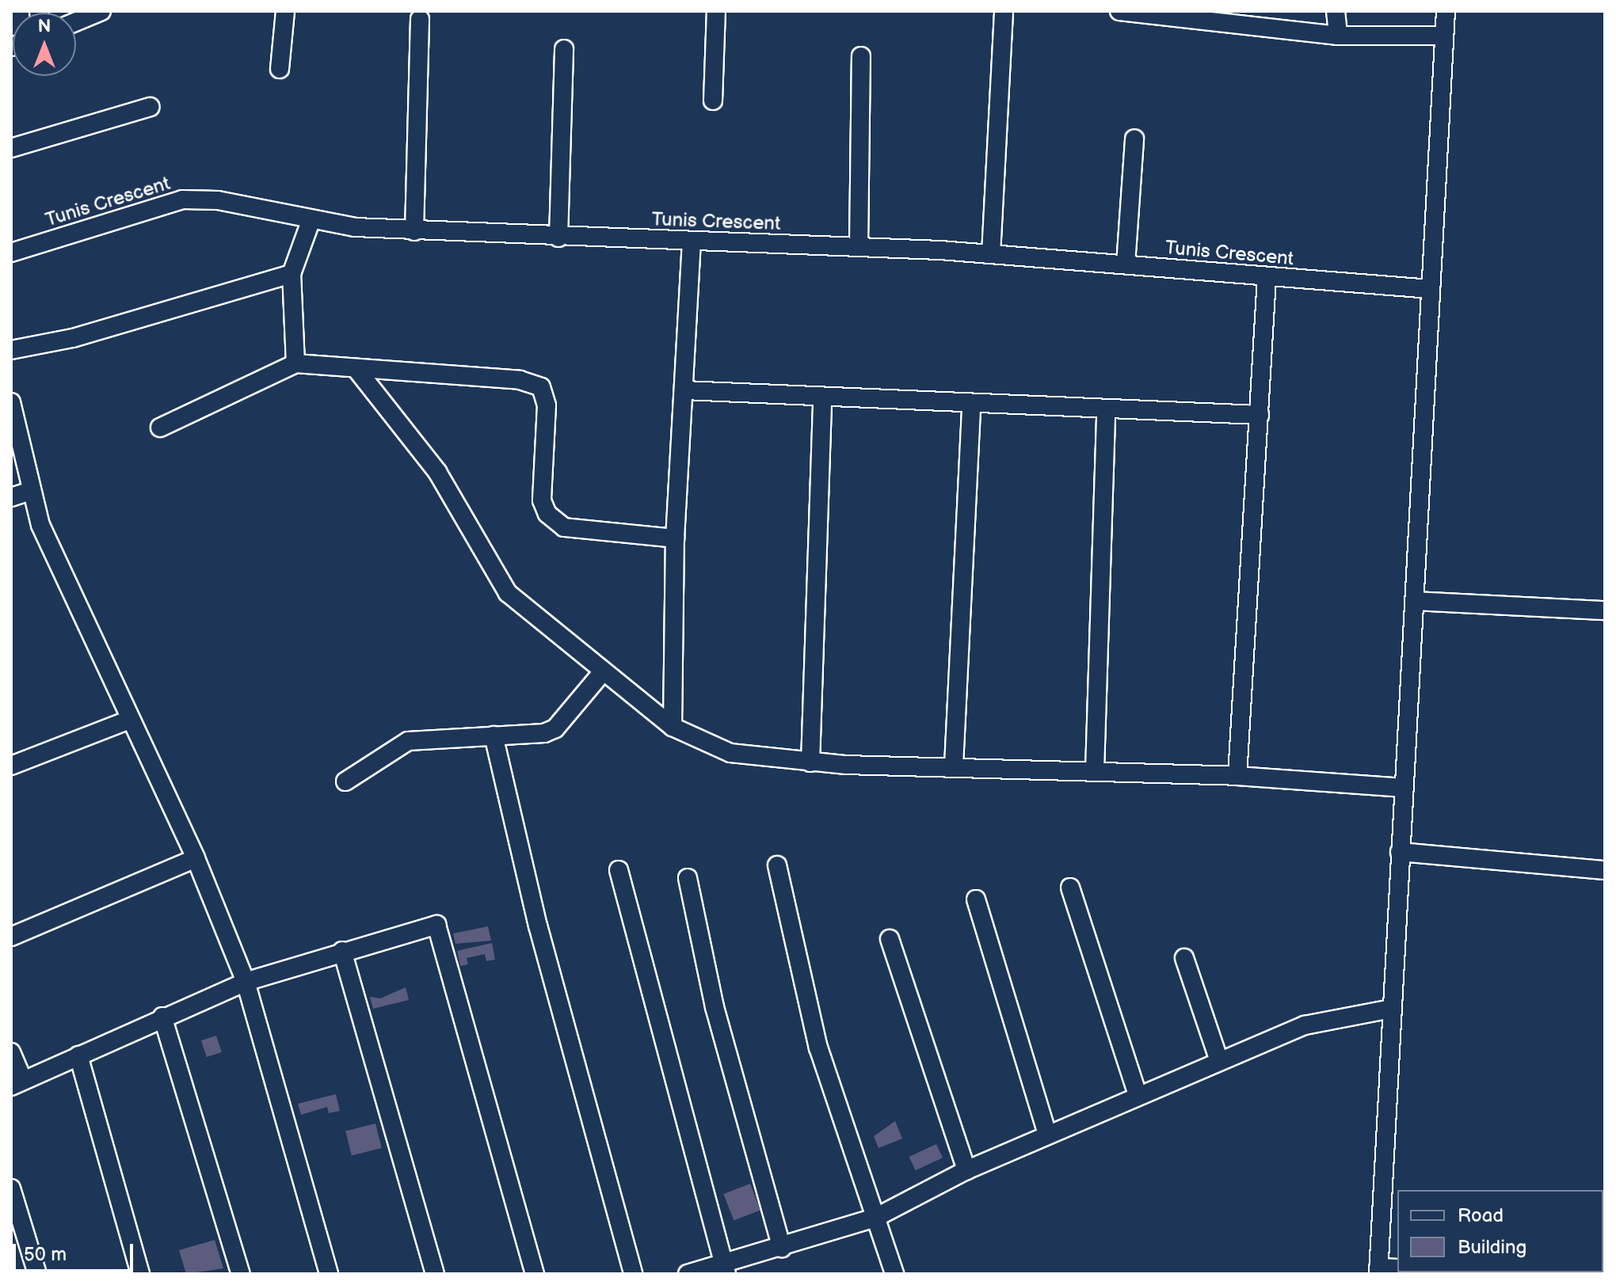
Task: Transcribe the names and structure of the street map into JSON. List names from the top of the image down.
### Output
{
  "streets": {
    "street": ["Tunis Crescent"]
  },
  "legend": ["Road", "Building"],
  "scale_bar": "50 m",
  "north": "top"
}
